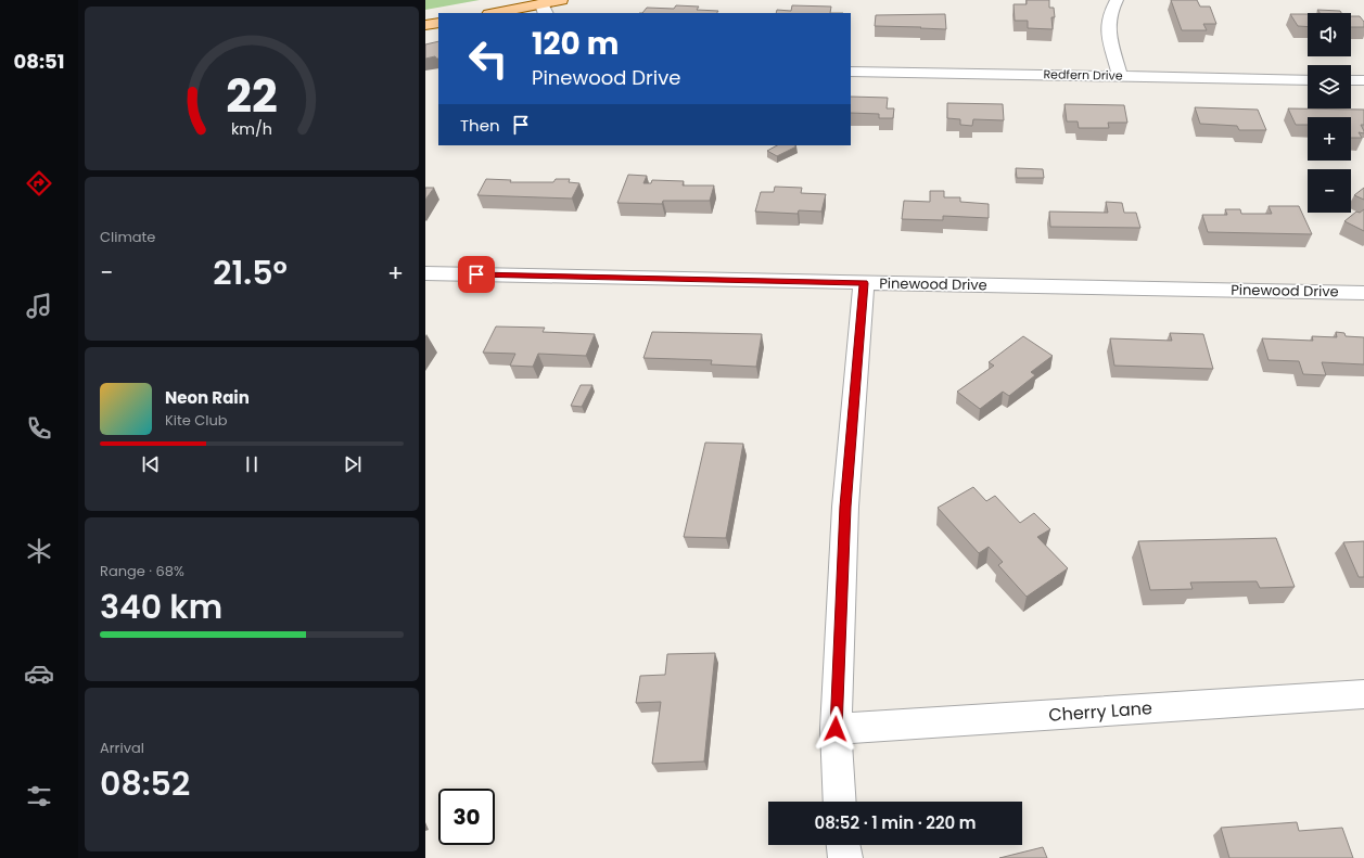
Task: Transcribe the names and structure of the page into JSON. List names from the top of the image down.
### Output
{
  "streets": {
    "street": ["Redfern Drive", "Pinewood Drive", "Cherry Lane"]
  },
  "page": {
    "tabs": "08:51",
    "map_buttons": ["+", "−"],
    "turn": ["120 m", "Pinewood Drive"],
    "then": "Then",
    "tile": [
      "Climate",
      ["Range · 68%", "340 km"],
      ["Arrival", "08:52"]
    ],
    "heat": ["−", "21.5°", "+"],
    "song": ["Neon Rain", "Kite Club"],
    "limit": "30",
    "trip": "08:52 · 1 min · 220 m",
    "gauge": ["22", "km/h"]
  }
}
